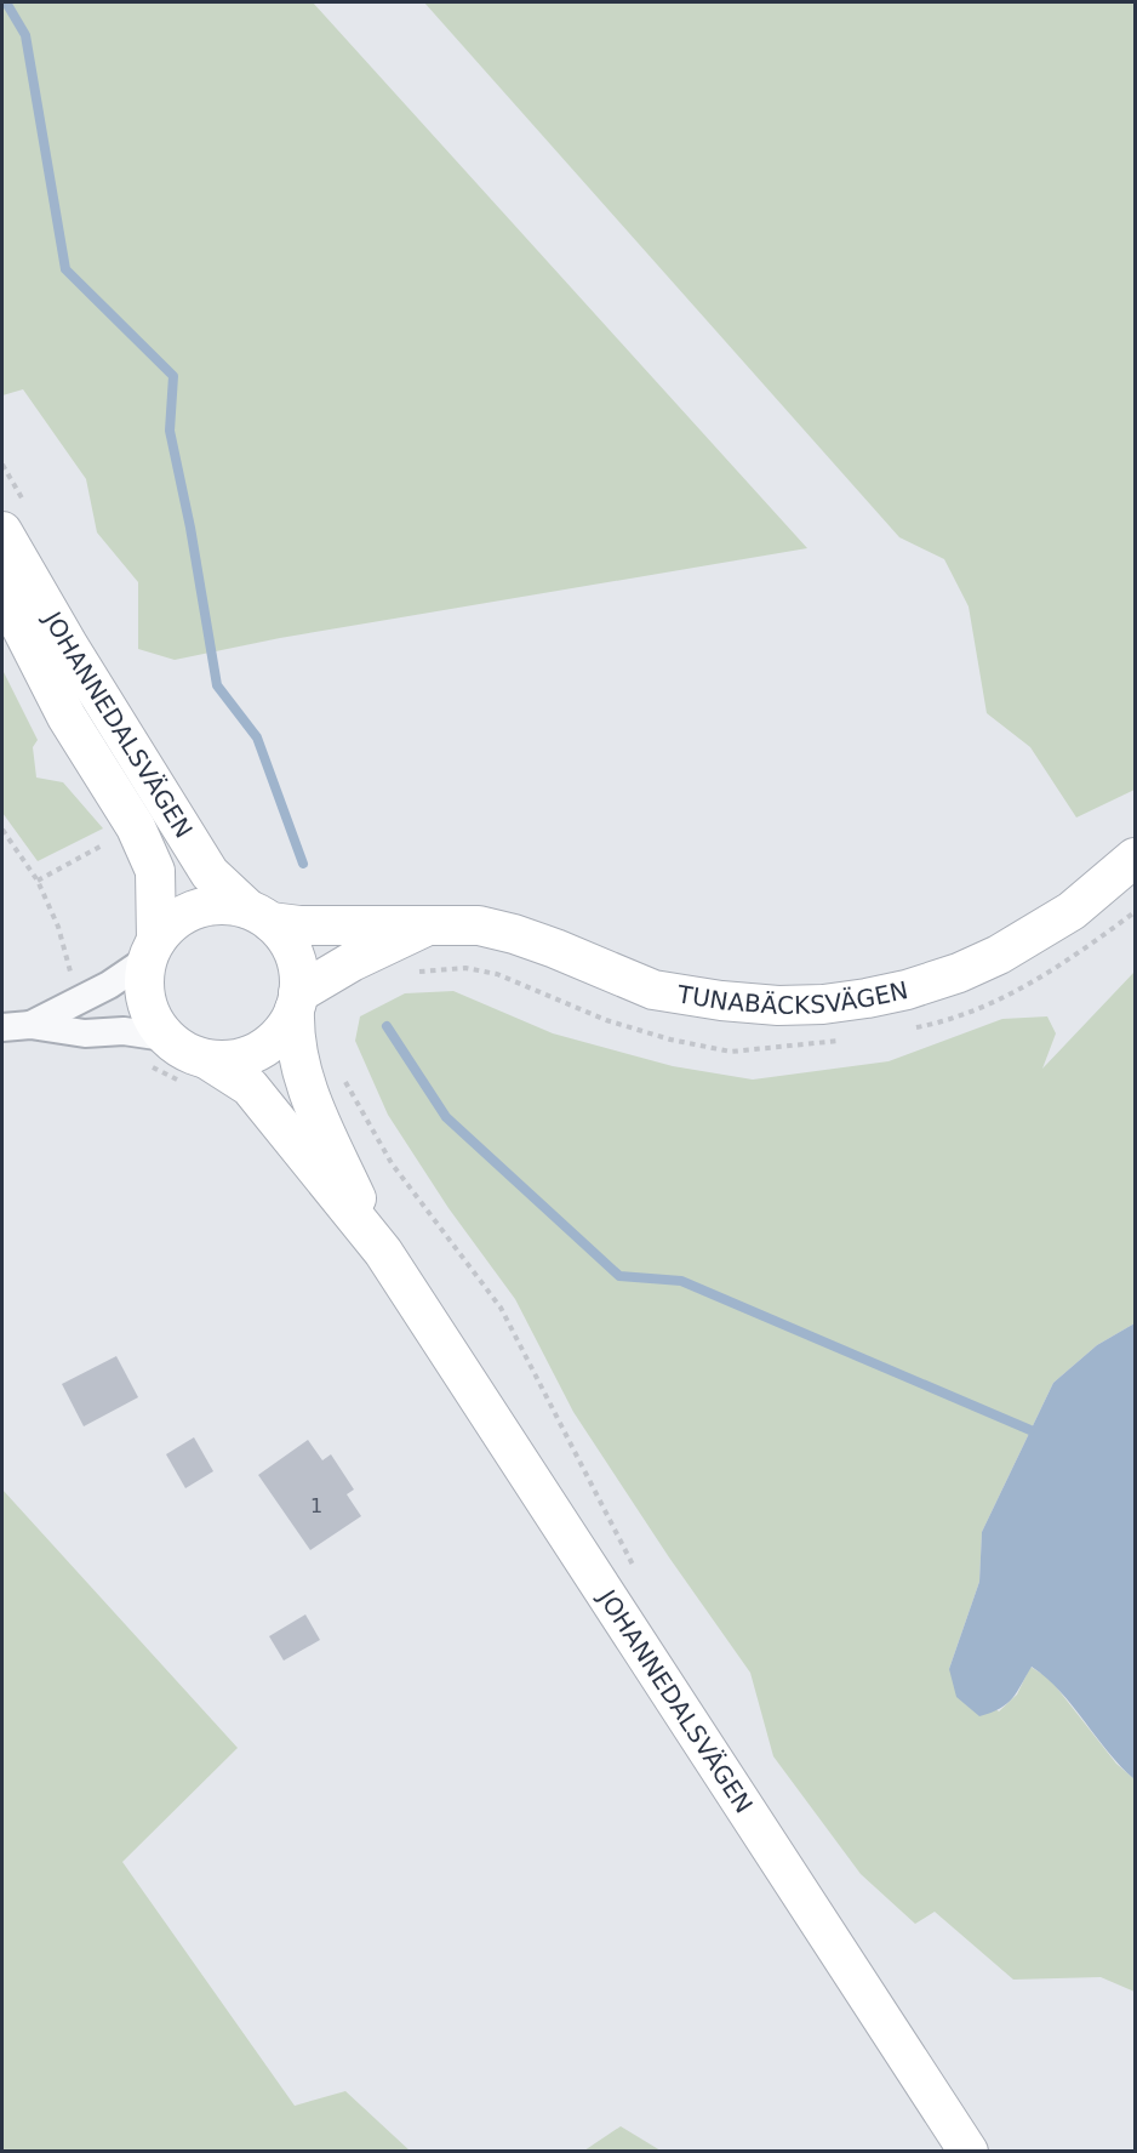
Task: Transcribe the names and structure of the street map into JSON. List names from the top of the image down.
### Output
{
  "streets": {
    "main road": ["JOHANNEDALSVÄGEN", "TUNABÄCKSVÄGEN"]
  },
  "crossings": [
    ["JOHANNEDALSVÄGEN", "TUNABÄCKSVÄGEN"]
  ],
  "house_numbers": ["1"]
}
